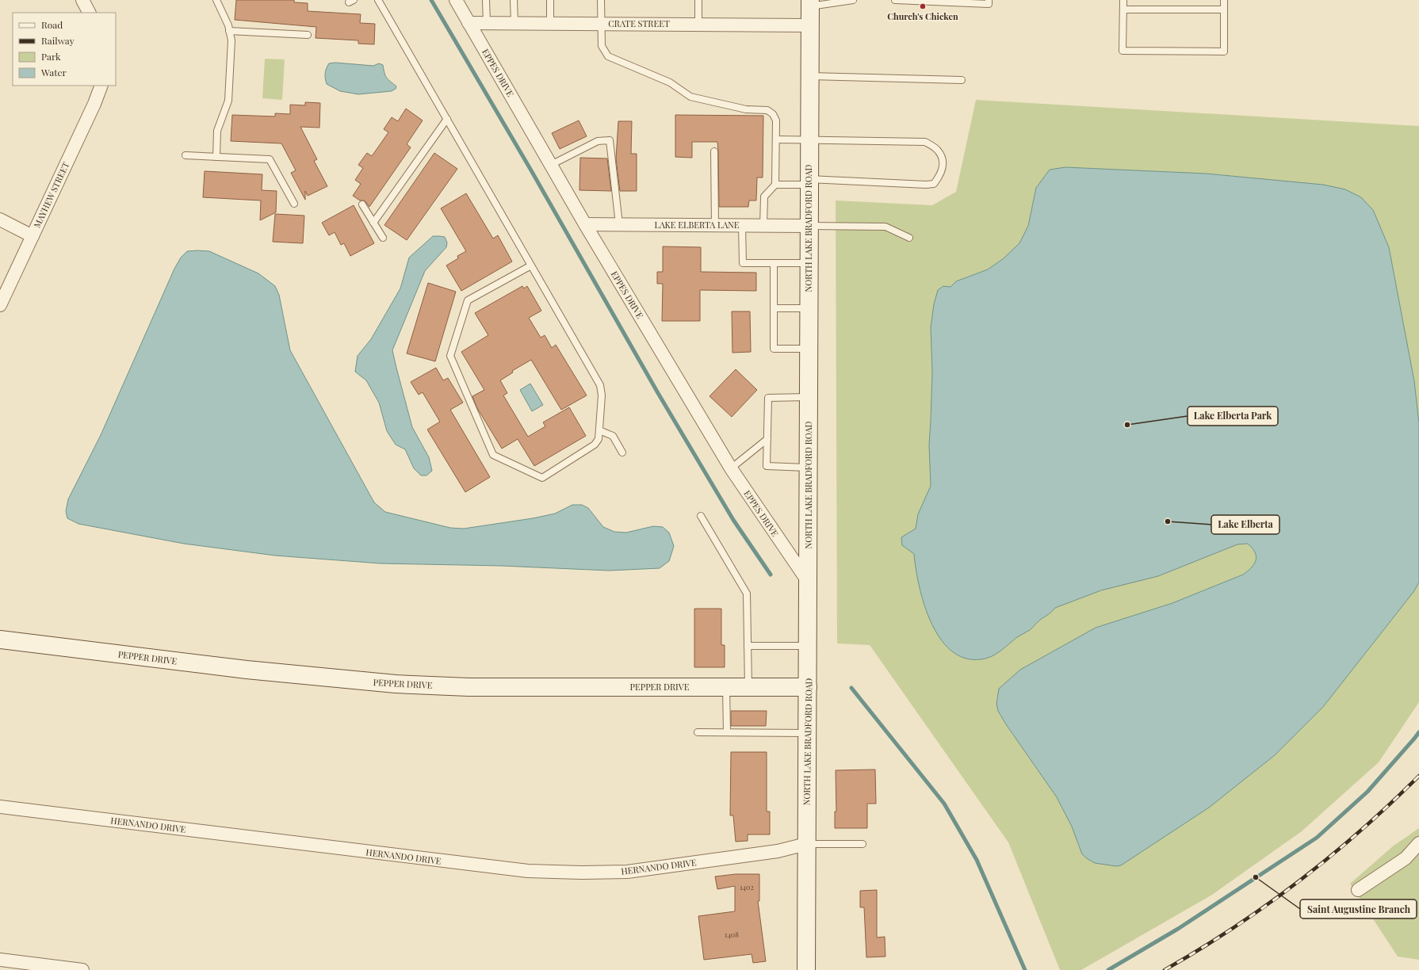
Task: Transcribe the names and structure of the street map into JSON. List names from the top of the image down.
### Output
{
  "streets": {
    "main road": ["NORTH LAKE BRADFORD ROAD", "PEPPER DRIVE"],
    "street": [
      "CRATE STREET",
      "EPPES DRIVE",
      "MAYHEW STREET",
      "LAKE ELBERTA LANE",
      "HERNANDO DRIVE"
    ]
  },
  "crossings": [
    ["CRATE STREET", "EPPES DRIVE"],
    ["CRATE STREET", "NORTH LAKE BRADFORD ROAD"],
    ["EPPES DRIVE", "LAKE ELBERTA LANE"],
    ["EPPES DRIVE", "NORTH LAKE BRADFORD ROAD"],
    ["LAKE ELBERTA LANE", "NORTH LAKE BRADFORD ROAD"],
    ["NORTH LAKE BRADFORD ROAD", "PEPPER DRIVE"],
    ["NORTH LAKE BRADFORD ROAD", "HERNANDO DRIVE"]
  ],
  "places": [
    "Church's Chicken",
    "Lake Elberta Park",
    "Lake Elberta",
    "Saint Augustine Branch"
  ],
  "house_numbers": ["1402", "1408"],
  "legend": [
    "Road",
    "Railway",
    "Park",
    "Water"
  ]
}
